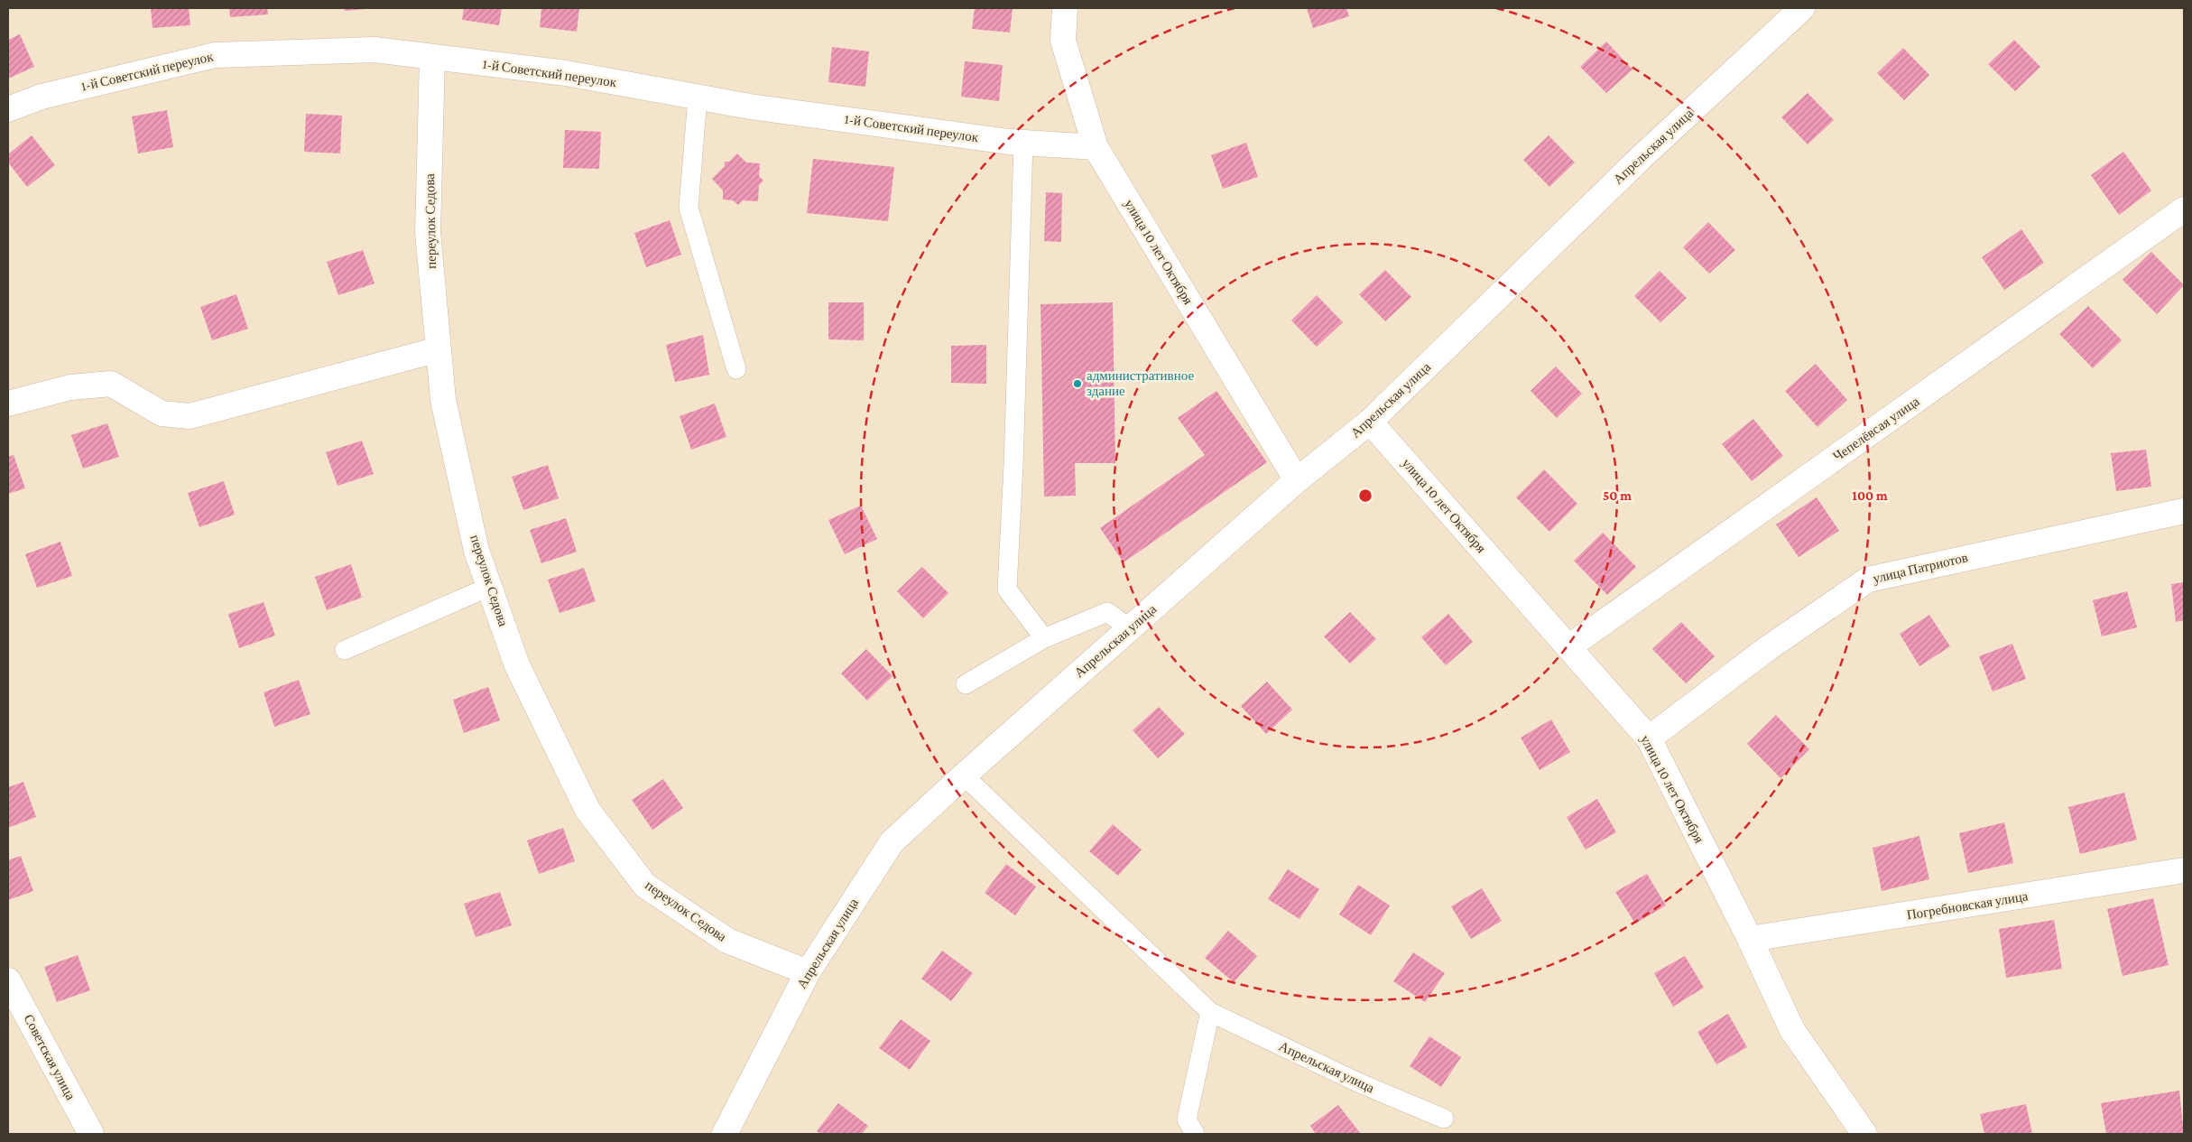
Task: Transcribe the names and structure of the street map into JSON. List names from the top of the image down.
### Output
{
  "streets": {
    "street": [
      "1-й Советский переулок",
      "Апрельская улица",
      "переулок Седова",
      "улица 10 лет Октября",
      "Чепелёвсая улица",
      "улица Патриотов",
      "Погребновская улица",
      "Советская улица"
    ]
  },
  "crossings": [
    ["1-й Советский переулок", "переулок Седова"],
    ["1-й Советский переулок", "улица 10 лет Октября"],
    ["Апрельская улица", "переулок Седова"],
    ["Апрельская улица", "улица 10 лет Октября"],
    ["улица 10 лет Октября", "Чепелёвсая улица"],
    ["улица 10 лет Октября", "улица Патриотов"],
    ["улица 10 лет Октября", "Погребновская улица"]
  ],
  "places": ["административное здание"],
  "rings": ["50 m", "100 m"]
}
